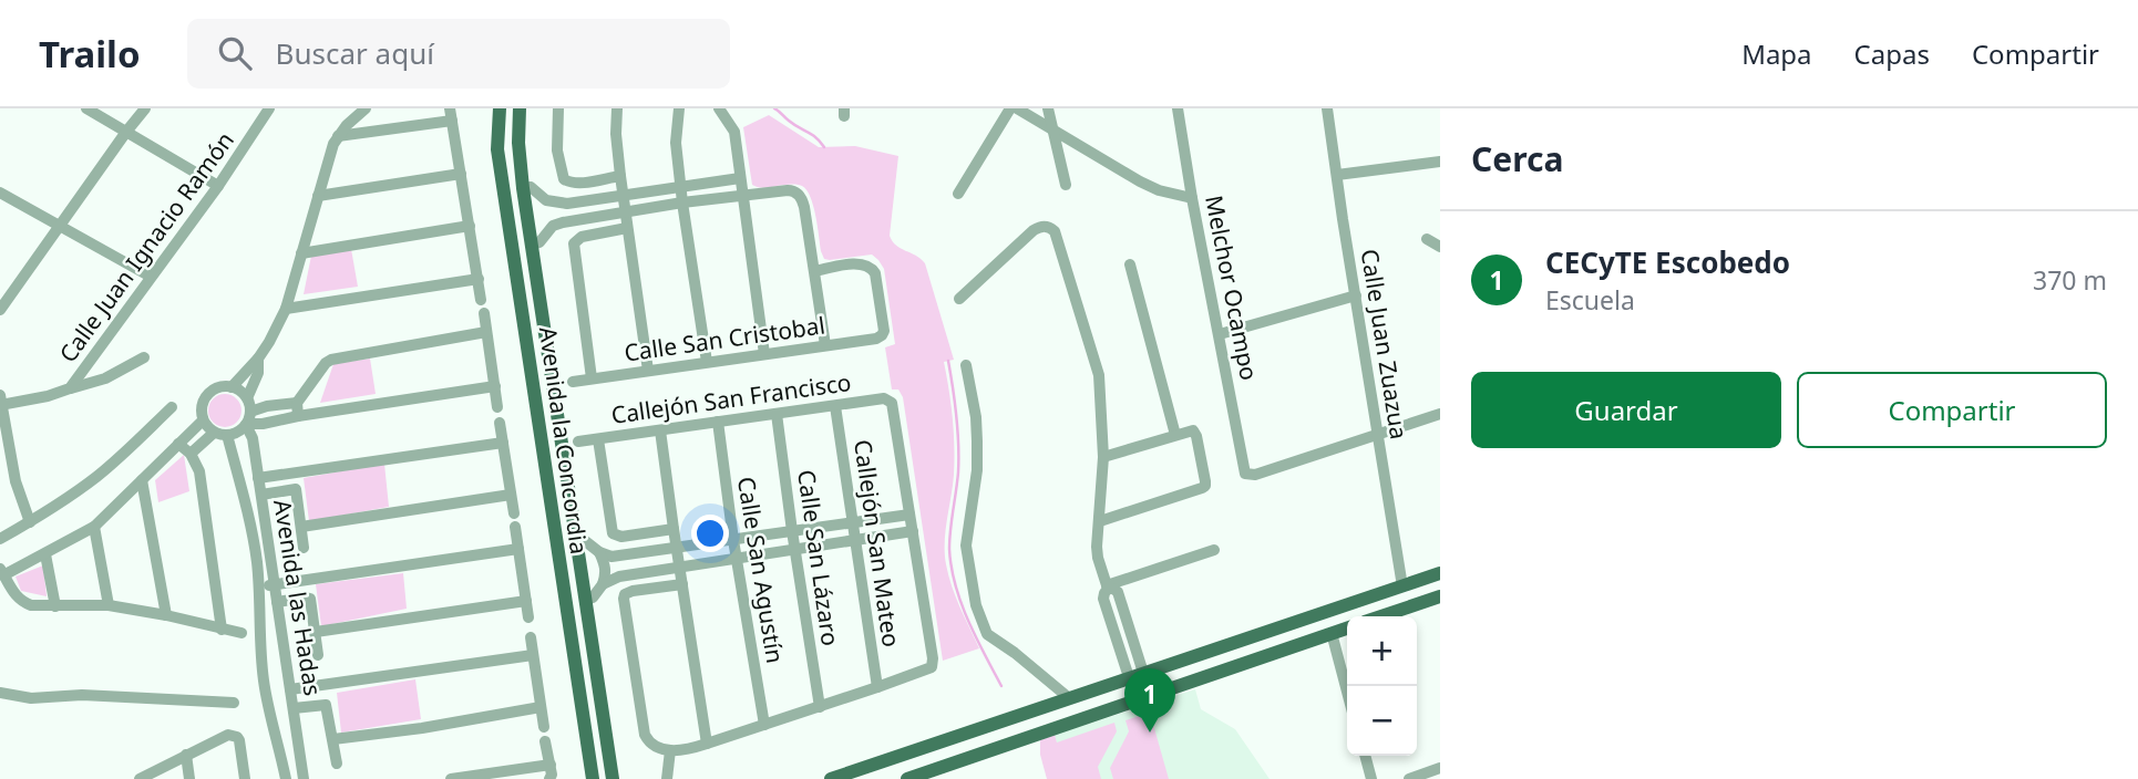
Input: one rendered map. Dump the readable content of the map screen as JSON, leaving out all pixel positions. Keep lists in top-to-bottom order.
{
  "streets": {
    "main road": ["Avenida la Concordia"],
    "street": [
      "Calle Juan Ignacio Ramón",
      "Melchor Ocampo",
      "Calle San Cristobal",
      "Calle Juan Zuazua",
      "Callejón San Francisco",
      "Callejón San Mateo",
      "Calle San Lázaro",
      "Calle San Agustín",
      "Avenida las Hadas"
    ]
  },
  "crossings": [
    ["Melchor Ocampo", "Calle Juan Zuazua"],
    ["Callejón San Francisco", "Callejón San Mateo"],
    ["Callejón San Francisco", "Calle San Lázaro"],
    ["Callejón San Francisco", "Calle San Agustín"]
  ],
  "page": {
    "header": "Trailo",
    "search": "Buscar aquí",
    "nav": ["Mapa", "Capas", "Compartir"],
    "heading": "Cerca",
    "list": [
      {
        "mark": "1",
        "name": "CECyTE Escobedo",
        "note": "Escuela",
        "value": "370 m"
      }
    ],
    "buttons": ["Guardar", "Compartir"],
    "map_buttons": ["+", "−"],
    "pins": "1"
  }
}
